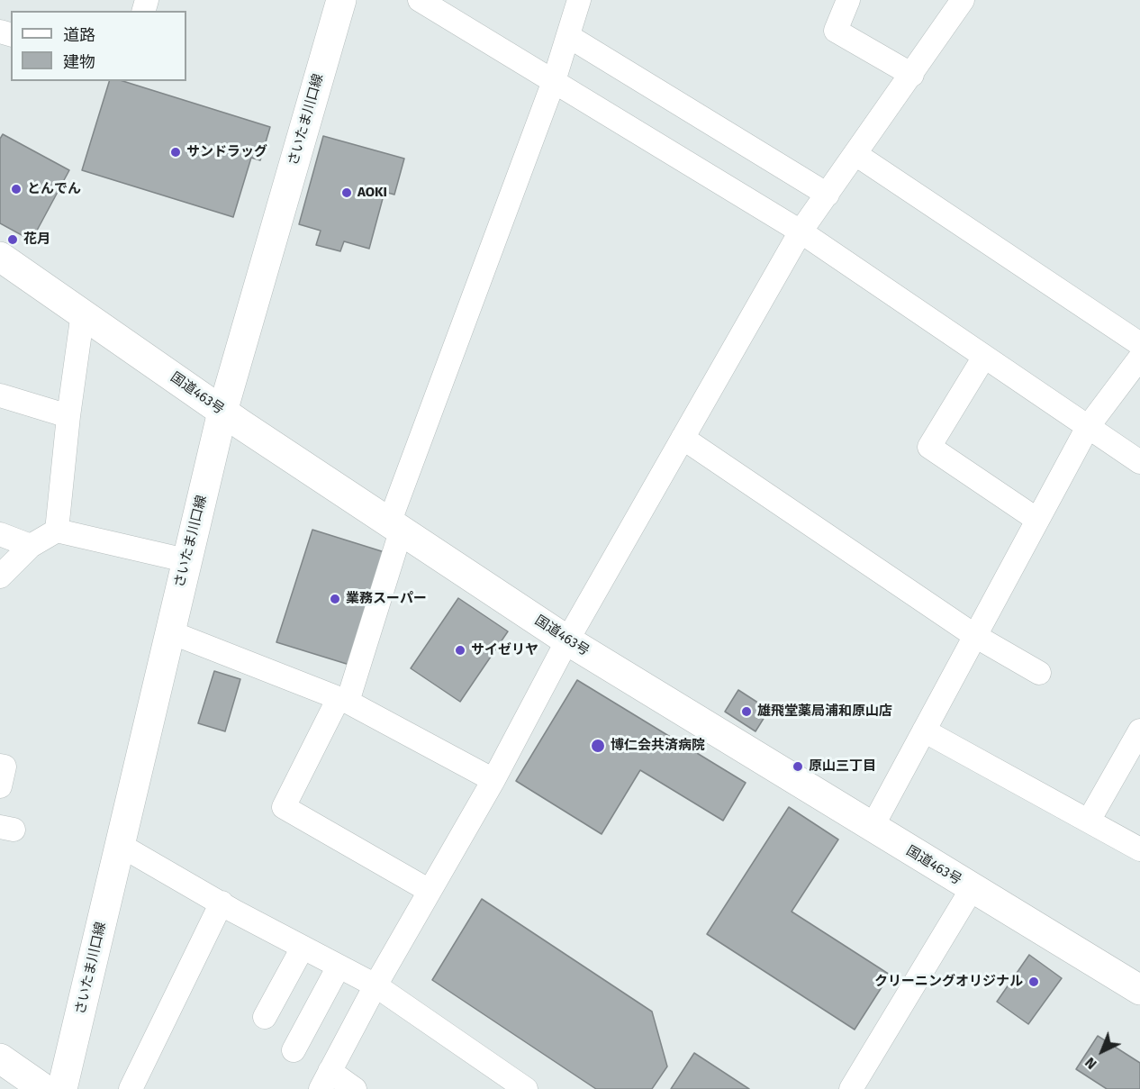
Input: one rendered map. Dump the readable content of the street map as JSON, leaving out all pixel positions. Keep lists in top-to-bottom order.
{
  "streets": {
    "main road": ["さいたま川口線", "国道463号"]
  },
  "crossings": [
    ["さいたま川口線", "国道463号"]
  ],
  "places": [
    "サンドラッグ",
    "とんでん",
    "AOKI",
    "花月",
    "業務スーパー",
    "サイゼリヤ",
    "雄飛堂薬局浦和原山店",
    "博仁会共済病院",
    "原山三丁目",
    "クリーニングオリジナル"
  ],
  "legend": ["道路", "建物"],
  "north": "bottom left"
}
